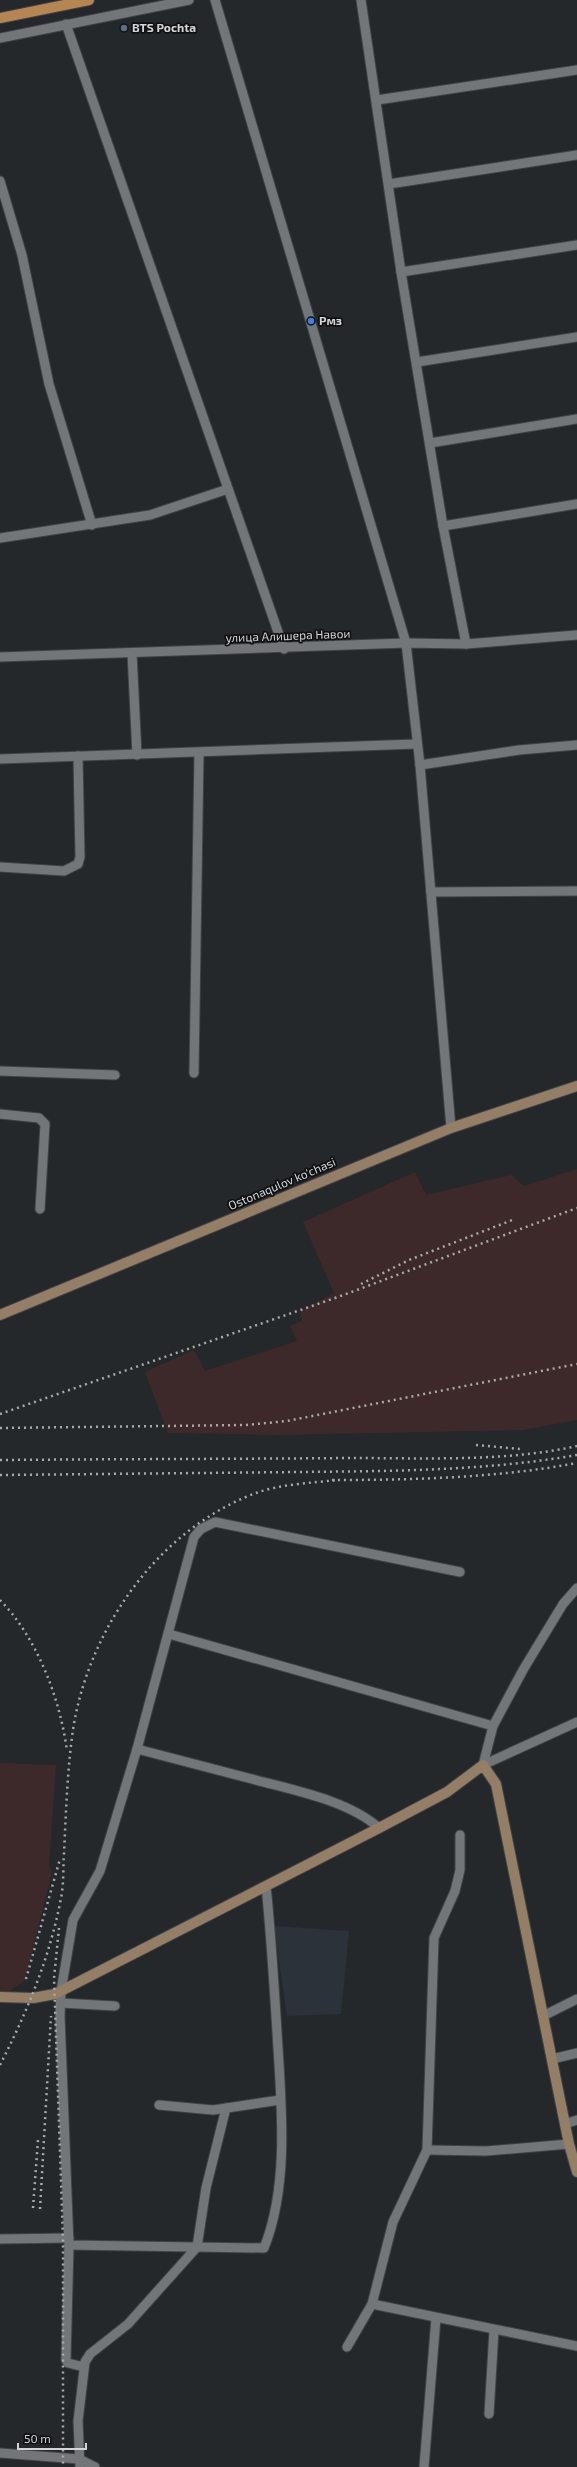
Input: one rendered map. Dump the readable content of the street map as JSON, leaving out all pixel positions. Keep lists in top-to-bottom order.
{
  "streets": {
    "street": ["улица Алишера Навои", "Ostonaqulov ko'chasi"]
  },
  "places": ["BTS Pochta", "Рмз"],
  "scale_bar": "50 m"
}
